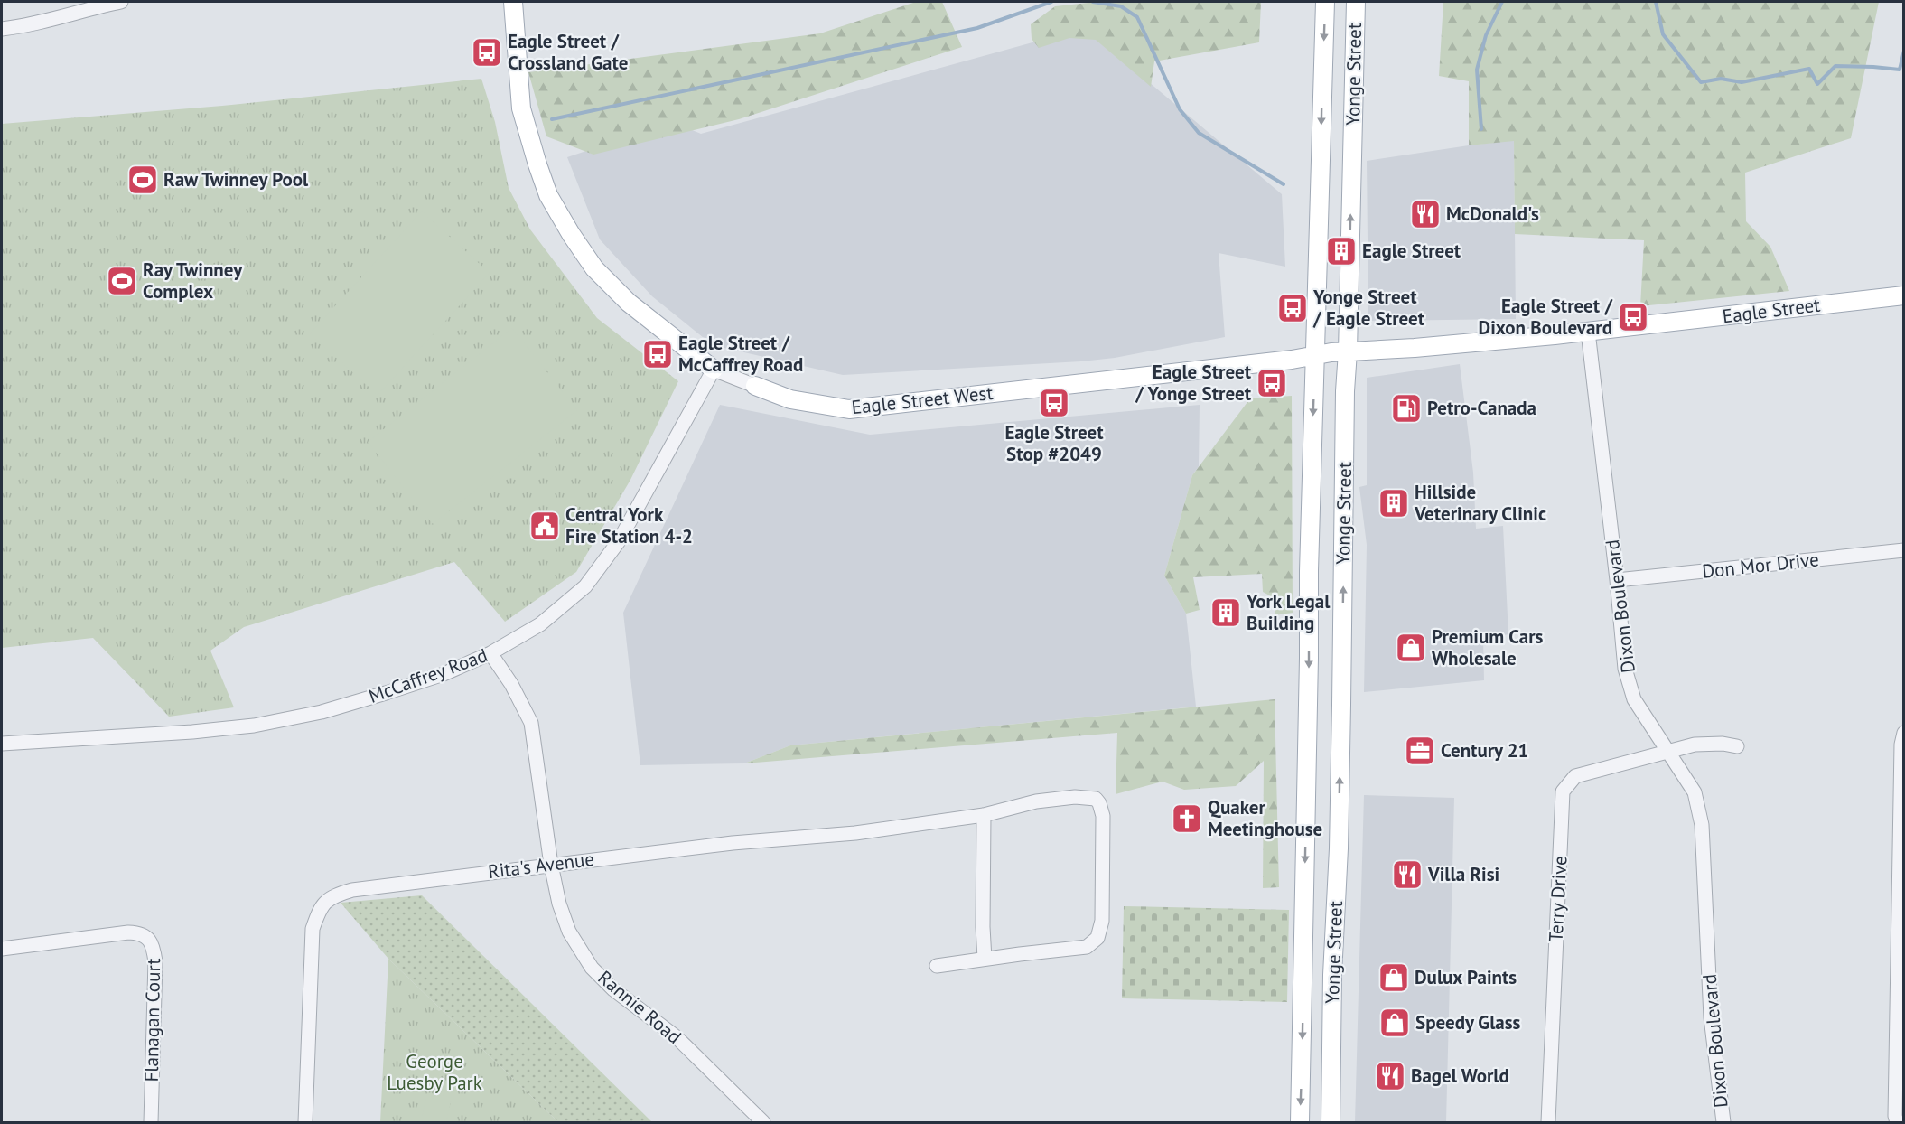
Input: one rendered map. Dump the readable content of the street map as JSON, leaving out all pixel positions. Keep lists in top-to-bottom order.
{
  "streets": {
    "main road": ["Yonge Street", "Eagle Street", "Eagle Street West"],
    "street": [
      "Don Mor Drive",
      "Dixon Boulevard",
      "McCaffrey Road",
      "Rita's Avenue",
      "Terry Drive",
      "Rannie Road",
      "Flanagan Court"
    ]
  },
  "crossings": [
    ["Yonge Street", "Eagle Street"],
    ["Yonge Street", "Eagle Street West"],
    ["Eagle Street", "Eagle Street West"],
    ["Eagle Street", "Dixon Boulevard"],
    ["Eagle Street West", "McCaffrey Road"],
    ["Don Mor Drive", "Dixon Boulevard"],
    ["Dixon Boulevard", "Terry Drive"],
    ["McCaffrey Road", "Rannie Road"],
    ["Rita's Avenue", "Rannie Road"]
  ],
  "parks": ["George Luesby Park"],
  "places": {
    "bus stop": [
      "Eagle Street / Crossland Gate",
      "Yonge Street / Eagle Street",
      "Eagle Street / Dixon Boulevard",
      "Eagle Street / McCaffrey Road",
      "Eagle Street / Yonge Street",
      "Eagle Street Stop #2049"
    ],
    "sports": ["Raw Twinney Pool", "Ray Twinney Complex"],
    "restaurant": ["McDonald's", "Villa Risi", "Bagel World"],
    "building": ["Eagle Street", "Hillside Veterinary Clinic", "York Legal Building"],
    "fuel station": ["Petro-Canada"],
    "public building": ["Central York Fire Station 4-2"],
    "shop": ["Premium Cars Wholesale", "Dulux Paints", "Speedy Glass"],
    "office": ["Century 21"],
    "church": ["Quaker Meetinghouse"]
  }
}
